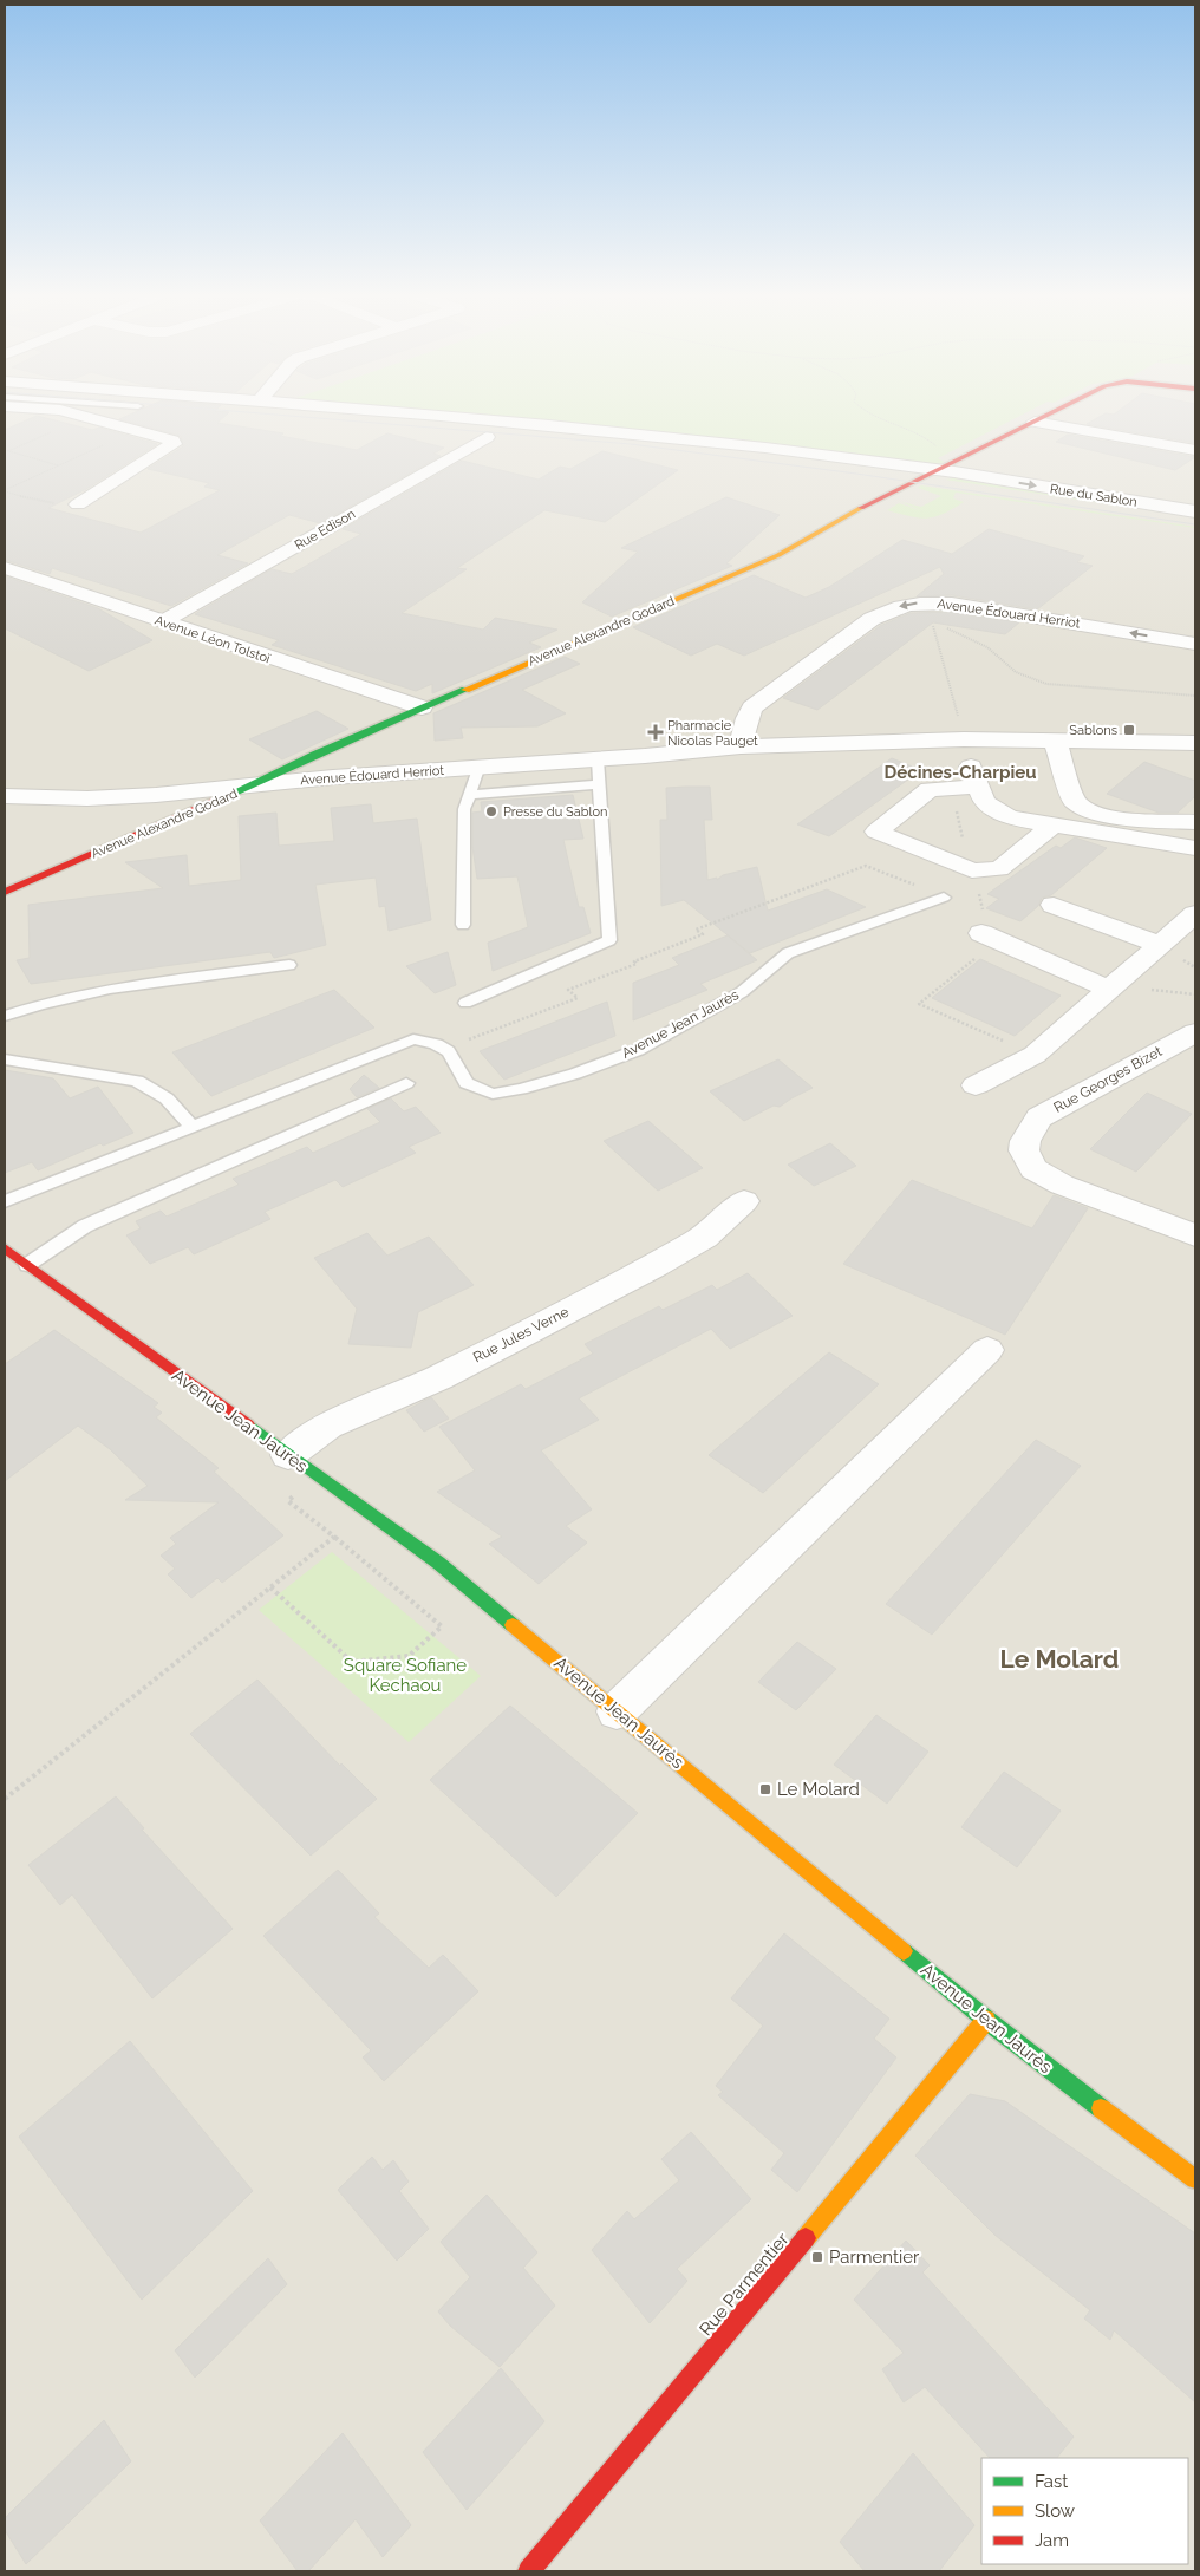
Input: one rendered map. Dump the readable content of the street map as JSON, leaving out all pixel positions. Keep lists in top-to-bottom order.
{
  "streets": {
    "street": [
      "Rue du Sablon",
      "Rue Edison",
      "Avenue Édouard Herriot",
      "Avenue Alexandre Godard",
      "Avenue Léon Tolstoï",
      "Avenue Jean Jaurès",
      "Rue Georges Bizet",
      "Rue Jules Verne",
      "Rue Parmentier"
    ]
  },
  "crossings": [
    ["Rue du Sablon", "Avenue Alexandre Godard"],
    ["Rue Edison", "Avenue Léon Tolstoï"],
    ["Avenue Édouard Herriot", "Avenue Alexandre Godard"],
    ["Avenue Alexandre Godard", "Avenue Léon Tolstoï"],
    ["Avenue Jean Jaurès", "Rue Jules Verne"],
    ["Avenue Jean Jaurès", "Rue Parmentier"]
  ],
  "districts": ["Décines-Charpieu", "Le Molard"],
  "parks": ["Square Sofiane Kechaou"],
  "places": {
    "transit": ["Sablons", "Le Molard", "Parmentier"],
    "health": ["Pharmacie Nicolas Pauget"],
    "other": ["Presse du Sablon"]
  },
  "legend": ["Fast", "Slow", "Jam"]
}
